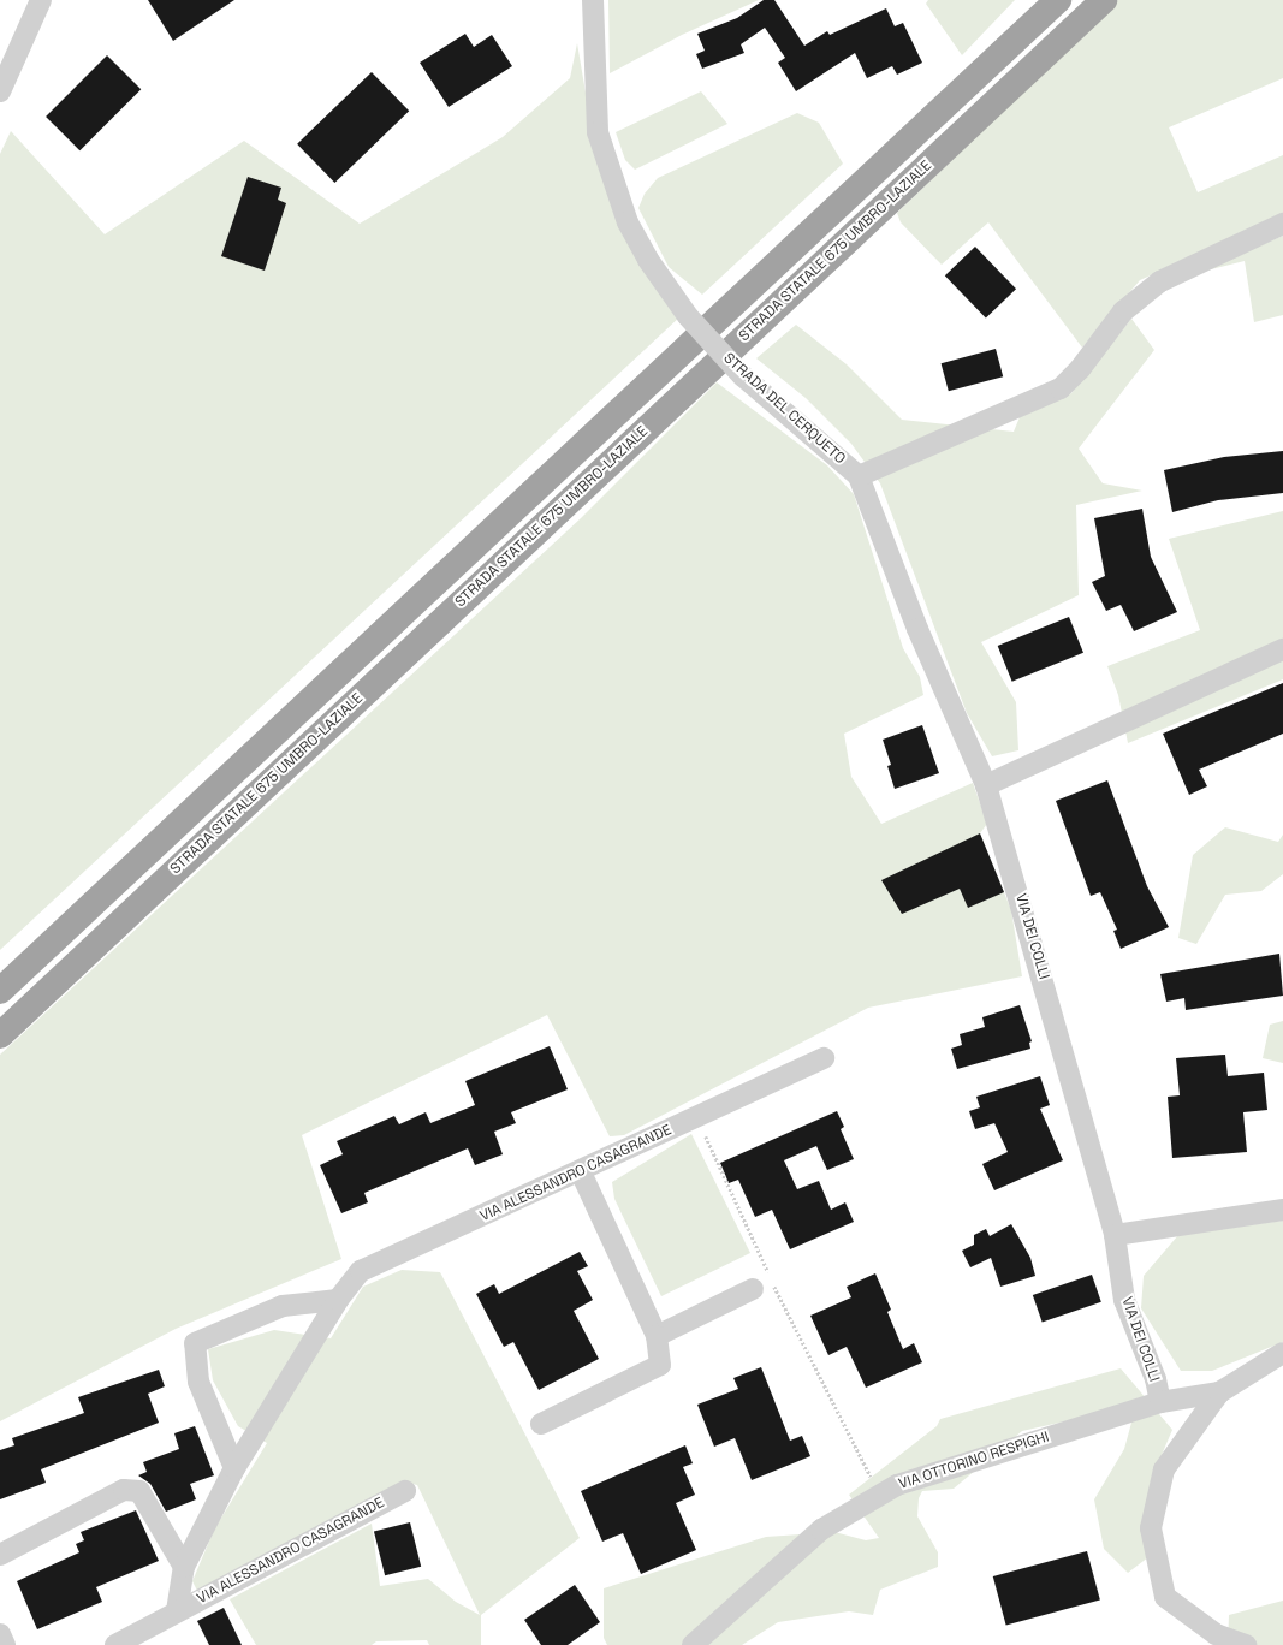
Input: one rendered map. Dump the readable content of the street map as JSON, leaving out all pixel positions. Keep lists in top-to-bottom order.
{
  "streets": {
    "highway": ["STRADA STATALE 675 UMBRO-LAZIALE"],
    "street": [
      "STRADA DEL CERQUETO",
      "VIA DEI COLLI",
      "VIA ALESSANDRO CASAGRANDE",
      "VIA OTTORINO RESPIGHI"
    ]
  },
  "crossings": [
    ["STRADA DEL CERQUETO", "VIA DEI COLLI"],
    ["VIA DEI COLLI", "VIA OTTORINO RESPIGHI"]
  ]
}
